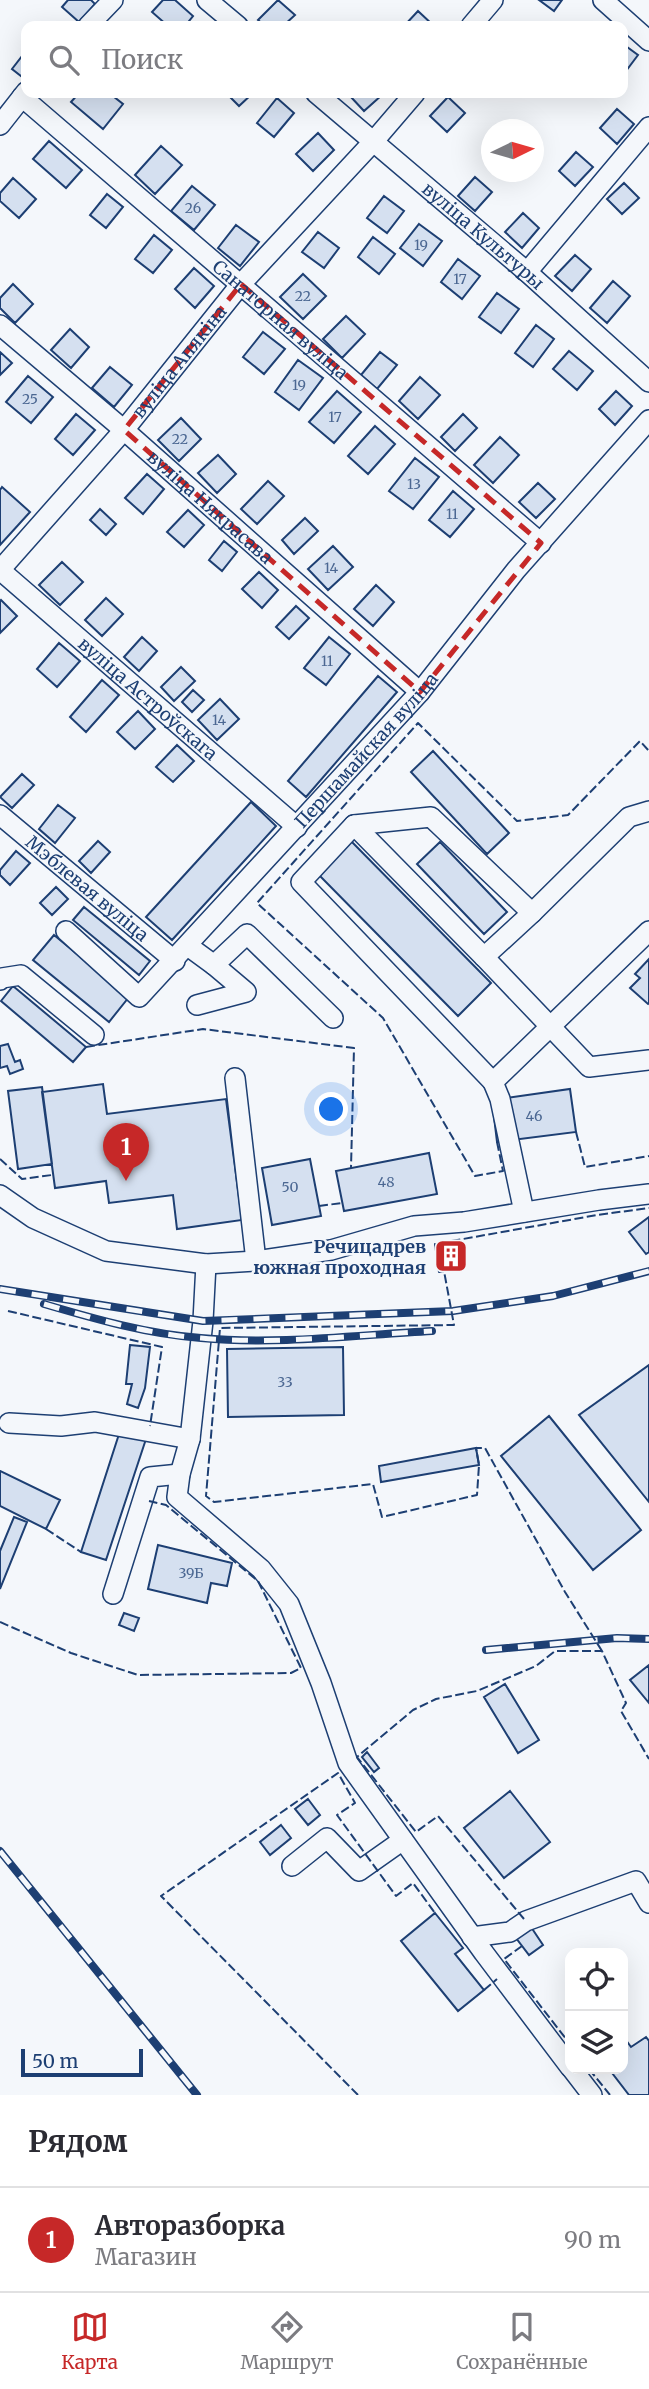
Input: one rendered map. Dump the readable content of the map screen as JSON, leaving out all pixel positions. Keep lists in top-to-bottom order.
{
  "streets": {
    "street": [
      "вуліца Культуры",
      "Санаторная вуліца",
      "вуліца Апякіна",
      "вуліца Някрасава",
      "вуліца Астроўскага",
      "Першамайская вуліца",
      "Мэблевая вуліца"
    ]
  },
  "crossings": [
    ["вуліца Культуры", "вуліца Апякіна"],
    ["Санаторная вуліца", "вуліца Апякіна"],
    ["Санаторная вуліца", "Першамайская вуліца"],
    ["вуліца Апякіна", "вуліца Някрасава"],
    ["вуліца Апякіна", "вуліца Астроўскага"],
    ["вуліца Някрасава", "Першамайская вуліца"],
    ["вуліца Астроўскага", "Першамайская вуліца"],
    ["Першамайская вуліца", "Мэблевая вуліца"]
  ],
  "places": {
    "building": ["Речицадрев южная проходная"]
  },
  "house_numbers": [
    "26",
    "19",
    "17",
    "22",
    "19",
    "25",
    "17",
    "22",
    "13",
    "11",
    "14",
    "11",
    "14",
    "46",
    "48",
    "50",
    "33",
    "39Б"
  ],
  "scale_bar": "50 m",
  "north": "right",
  "page": {
    "search": "Поиск",
    "pins": "1",
    "scale": "50 m",
    "heading": "Рядом",
    "list": [
      {
        "mark": "1",
        "name": "Авторазборка",
        "note": "Магазин",
        "value": "90 m"
      }
    ],
    "nav": ["Карта", "Маршрут", "Сохранённые"]
  }
}
